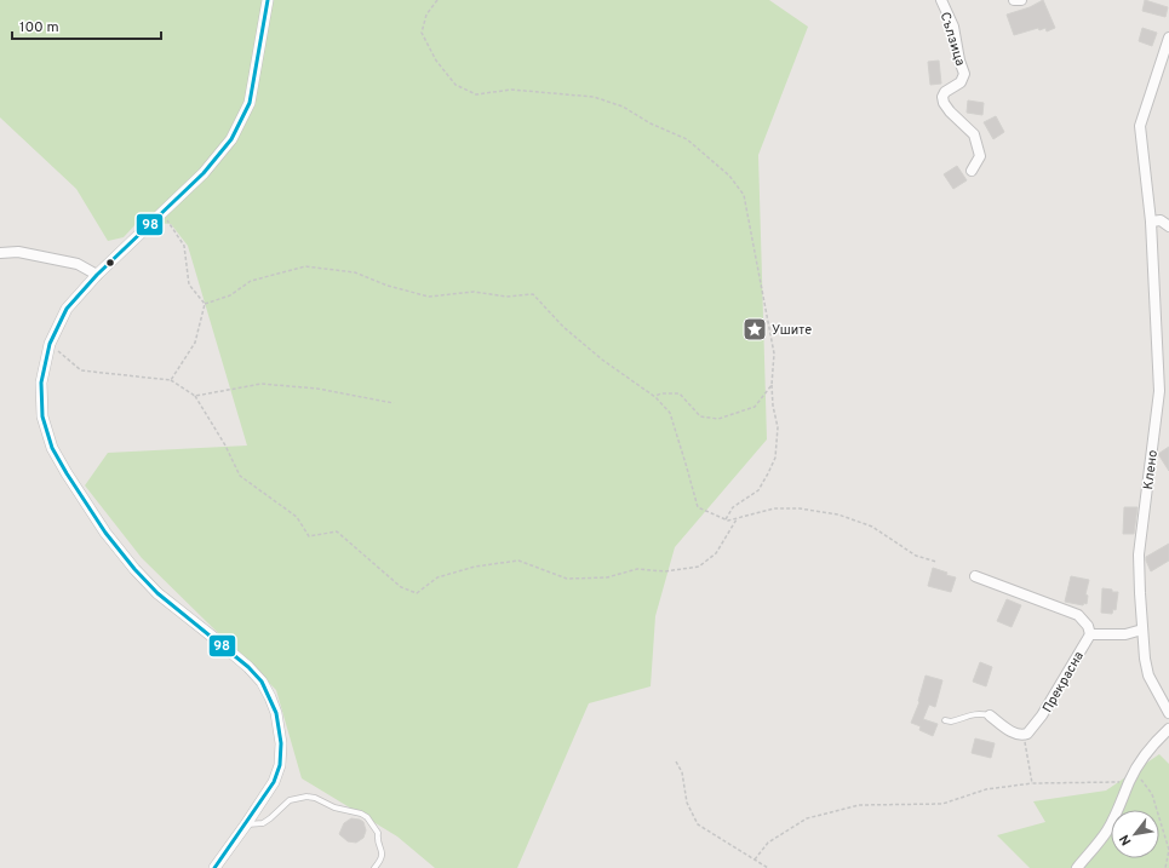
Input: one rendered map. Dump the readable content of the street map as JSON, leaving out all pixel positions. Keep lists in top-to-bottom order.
{
  "streets": {
    "street": ["Сълзица", "Клено", "Прекрасна"]
  },
  "places": {
    "place": ["Ушите"]
  },
  "lines": ["transit line 98"],
  "scale_bar": "100 m",
  "north": "bottom left"
}
